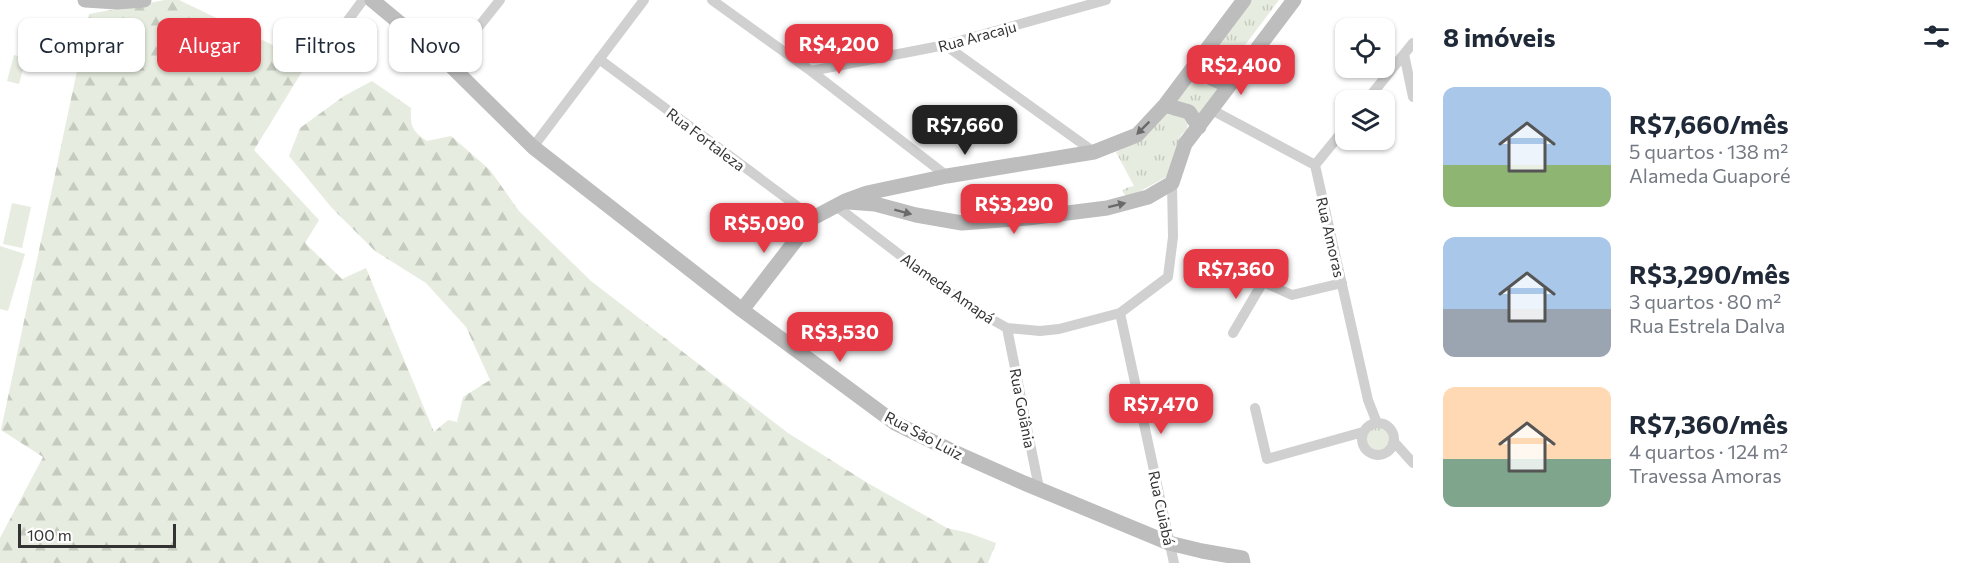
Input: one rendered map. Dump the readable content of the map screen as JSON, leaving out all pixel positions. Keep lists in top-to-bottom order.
{
  "streets": {
    "street": [
      "Rua Aracaju",
      "Rua Fortaleza",
      "Rua Amoras",
      "Alameda Amapá",
      "Rua Goiânia",
      "Rua São Luiz",
      "Rua Cuiabá"
    ]
  },
  "crossings": [
    ["Alameda Amapá", "Rua Goiânia"],
    ["Alameda Amapá", "Rua Cuiabá"],
    ["Rua Goiânia", "Rua São Luiz"],
    ["Rua São Luiz", "Rua Cuiabá"]
  ],
  "scale_bar": "100 m",
  "page": {
    "heading": "8 imóveis",
    "chip": [
      "Comprar",
      "Alugar",
      "Filtros",
      "Novo"
    ],
    "price": [
      "R$4,200",
      "R$2,400",
      "R$7,660",
      "R$3,290",
      "R$5,090",
      "R$7,360",
      "R$3,530",
      "R$7,470"
    ],
    "list": [
      {
        "name": "R$7,660/mês",
        "note": "5 quartos · 138 m² · Alameda Guaporé"
      },
      {
        "name": "R$3,290/mês",
        "note": "3 quartos · 80 m² · Rua Estrela Dalva"
      },
      {
        "name": "R$7,360/mês",
        "note": "4 quartos · 124 m² · Travessa Amoras"
      }
    ],
    "scale": "100 m"
  }
}
